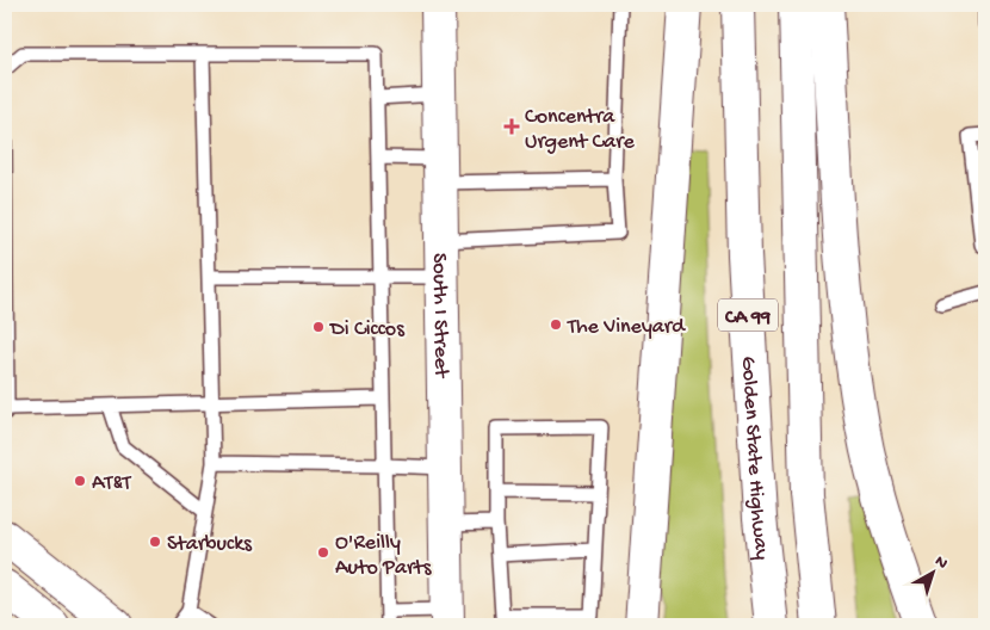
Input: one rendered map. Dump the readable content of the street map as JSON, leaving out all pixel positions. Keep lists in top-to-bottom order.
{
  "streets": {
    "main road": ["South I Street", "CA 99", "Golden State Highway"]
  },
  "places": {
    "health": ["Concentra Urgent Care"],
    "other": [
      "The Vineyard",
      "Di Ciccos",
      "AT&T",
      "Starbucks",
      "O'Reilly Auto Parts"
    ]
  },
  "north": "top right"
}
